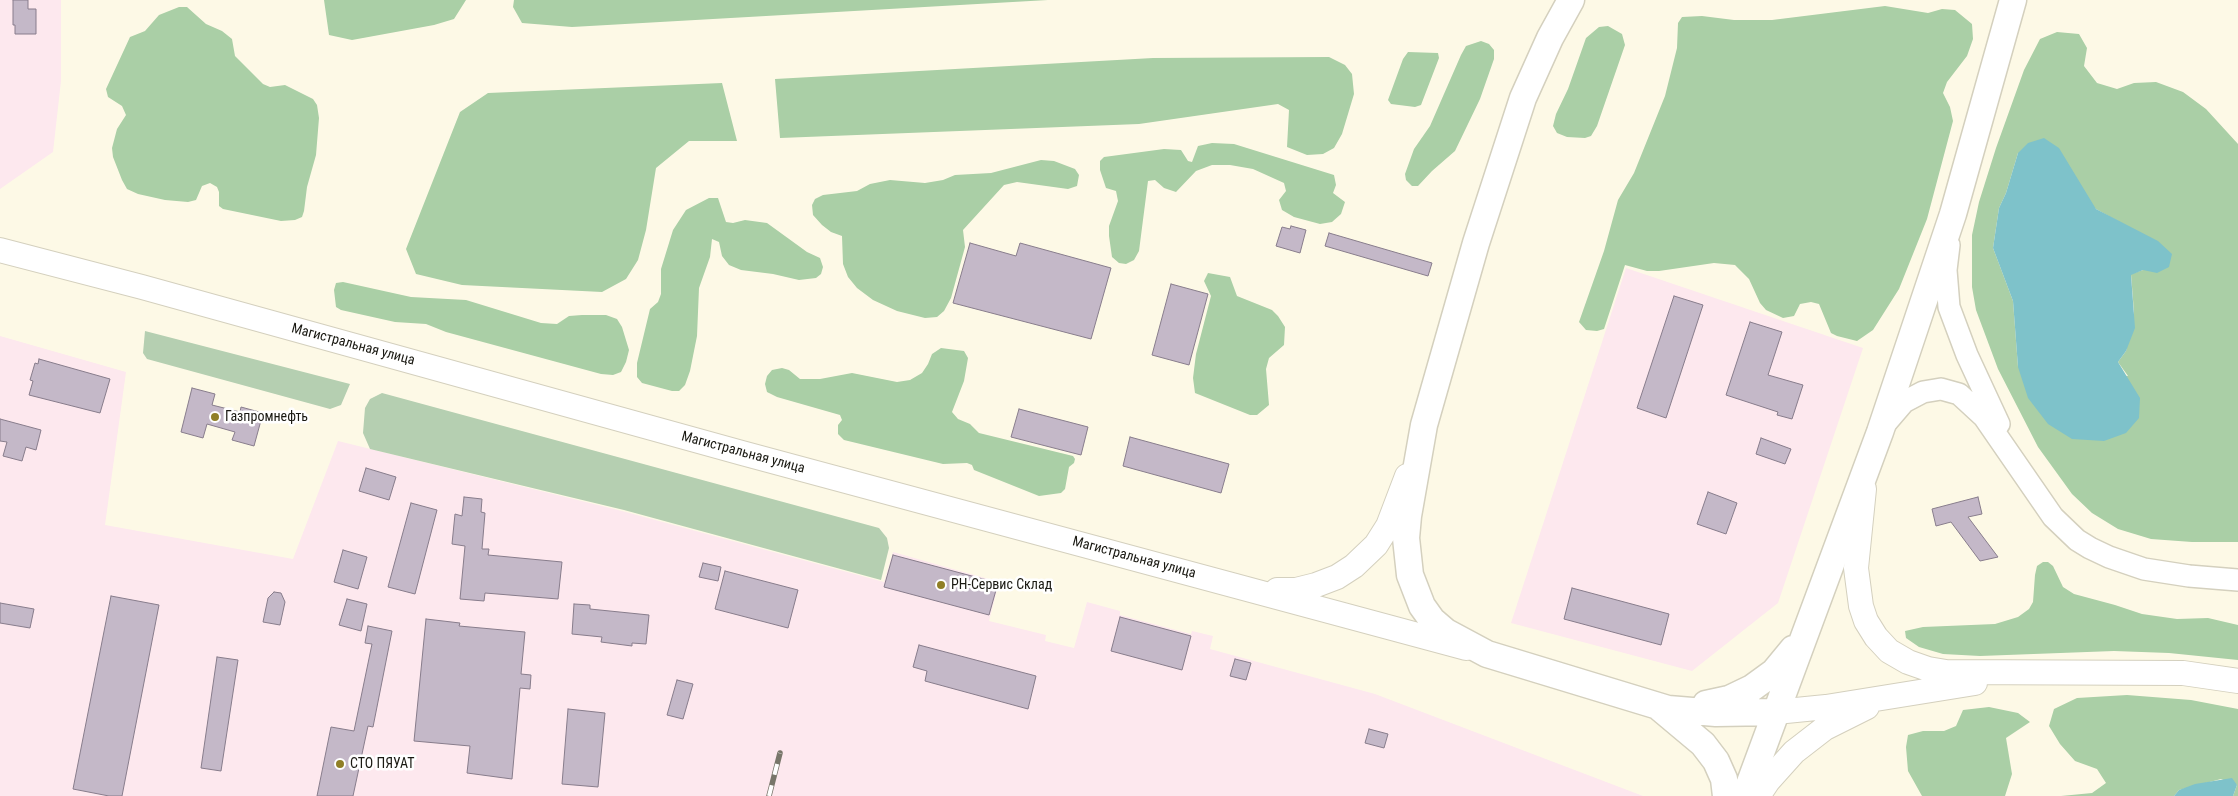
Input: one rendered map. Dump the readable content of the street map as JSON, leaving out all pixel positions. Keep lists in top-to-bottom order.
{
  "streets": {
    "main road": ["Магистральная улица"]
  },
  "places": ["Газпромнефть", "РН-Сервис Cклад", "СТО ПЯУАТ"]
}
